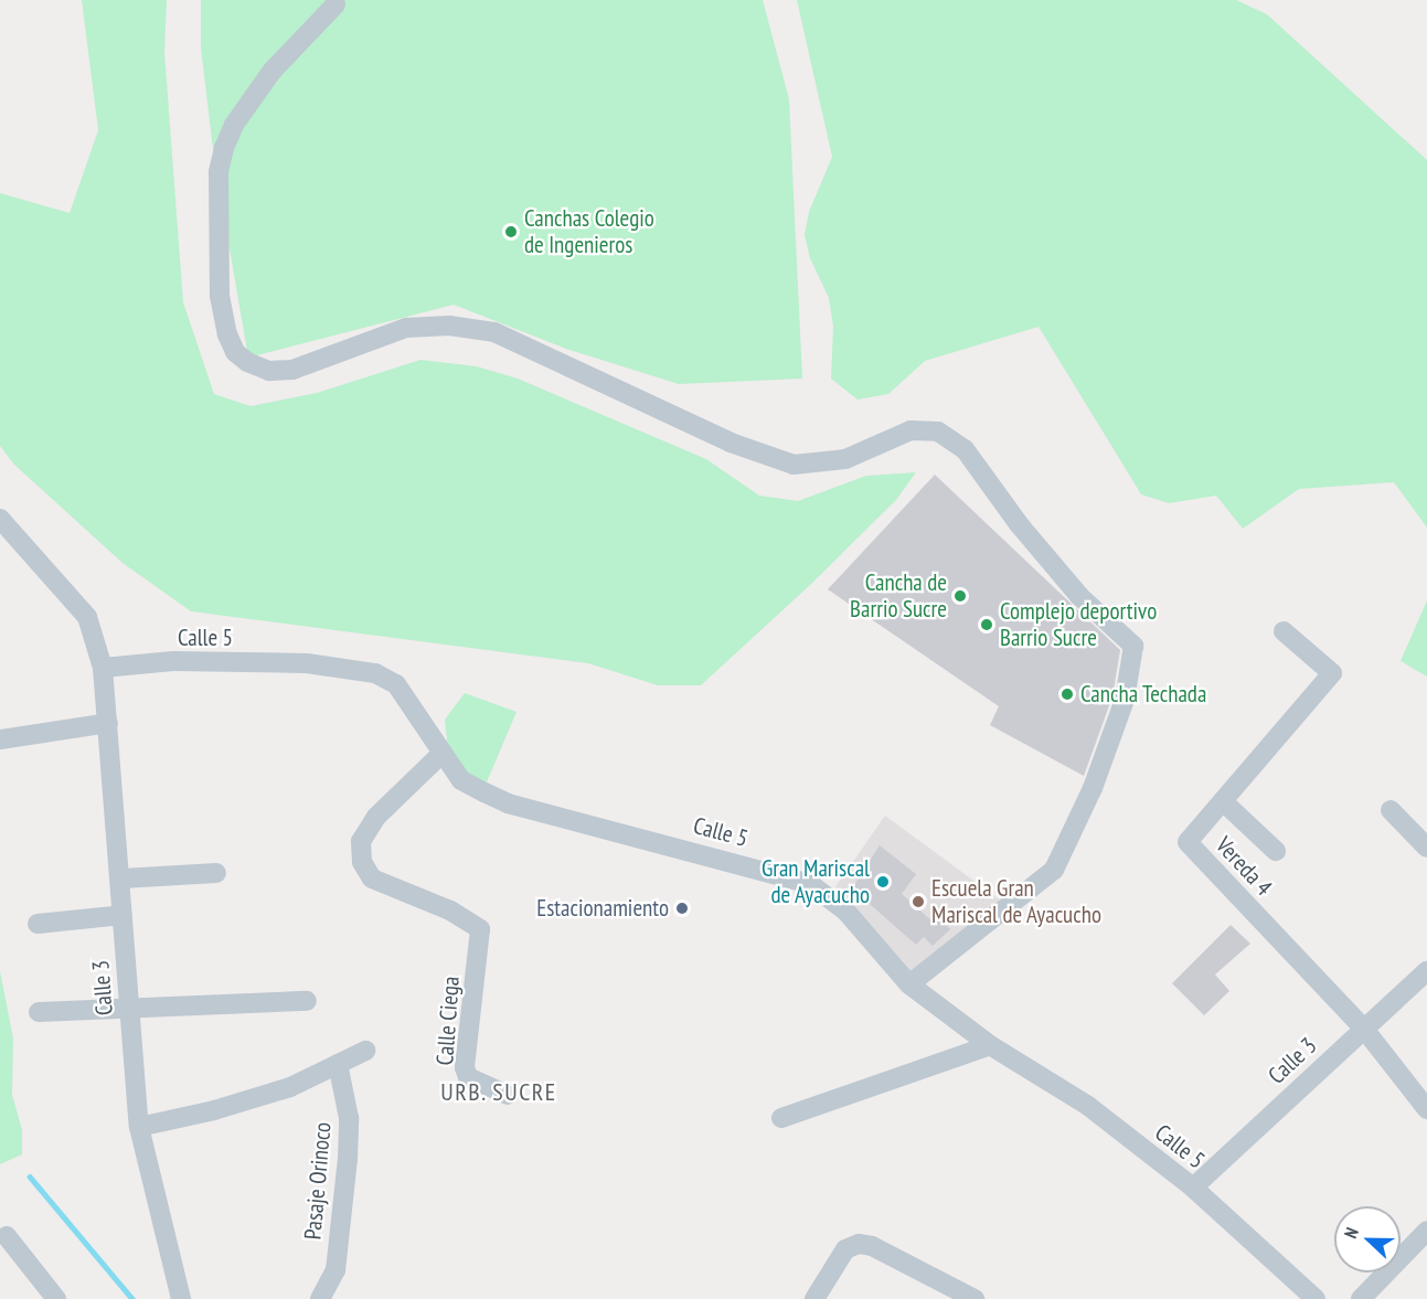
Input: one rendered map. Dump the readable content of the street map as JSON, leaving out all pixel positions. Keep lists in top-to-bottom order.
{
  "streets": {
    "street": [
      "Calle 5",
      "Vereda 4",
      "Calle 3",
      "Calle Ciega",
      "Pasaje Orinoco"
    ]
  },
  "crossings": [
    ["Calle 5", "Calle 3"],
    ["Calle 5", "Calle Ciega"],
    ["Vereda 4", "Calle 3"]
  ],
  "districts": ["URB. SUCRE"],
  "places": [
    "Canchas Colegio de Ingenieros",
    "Cancha de Barrio Sucre",
    "Complejo deportivo Barrio Sucre",
    "Cancha Techada",
    "Gran Mariscal de Ayacucho",
    "Escuela Gran Mariscal de Ayacucho",
    "Estacionamiento"
  ],
  "north": "left"
}
